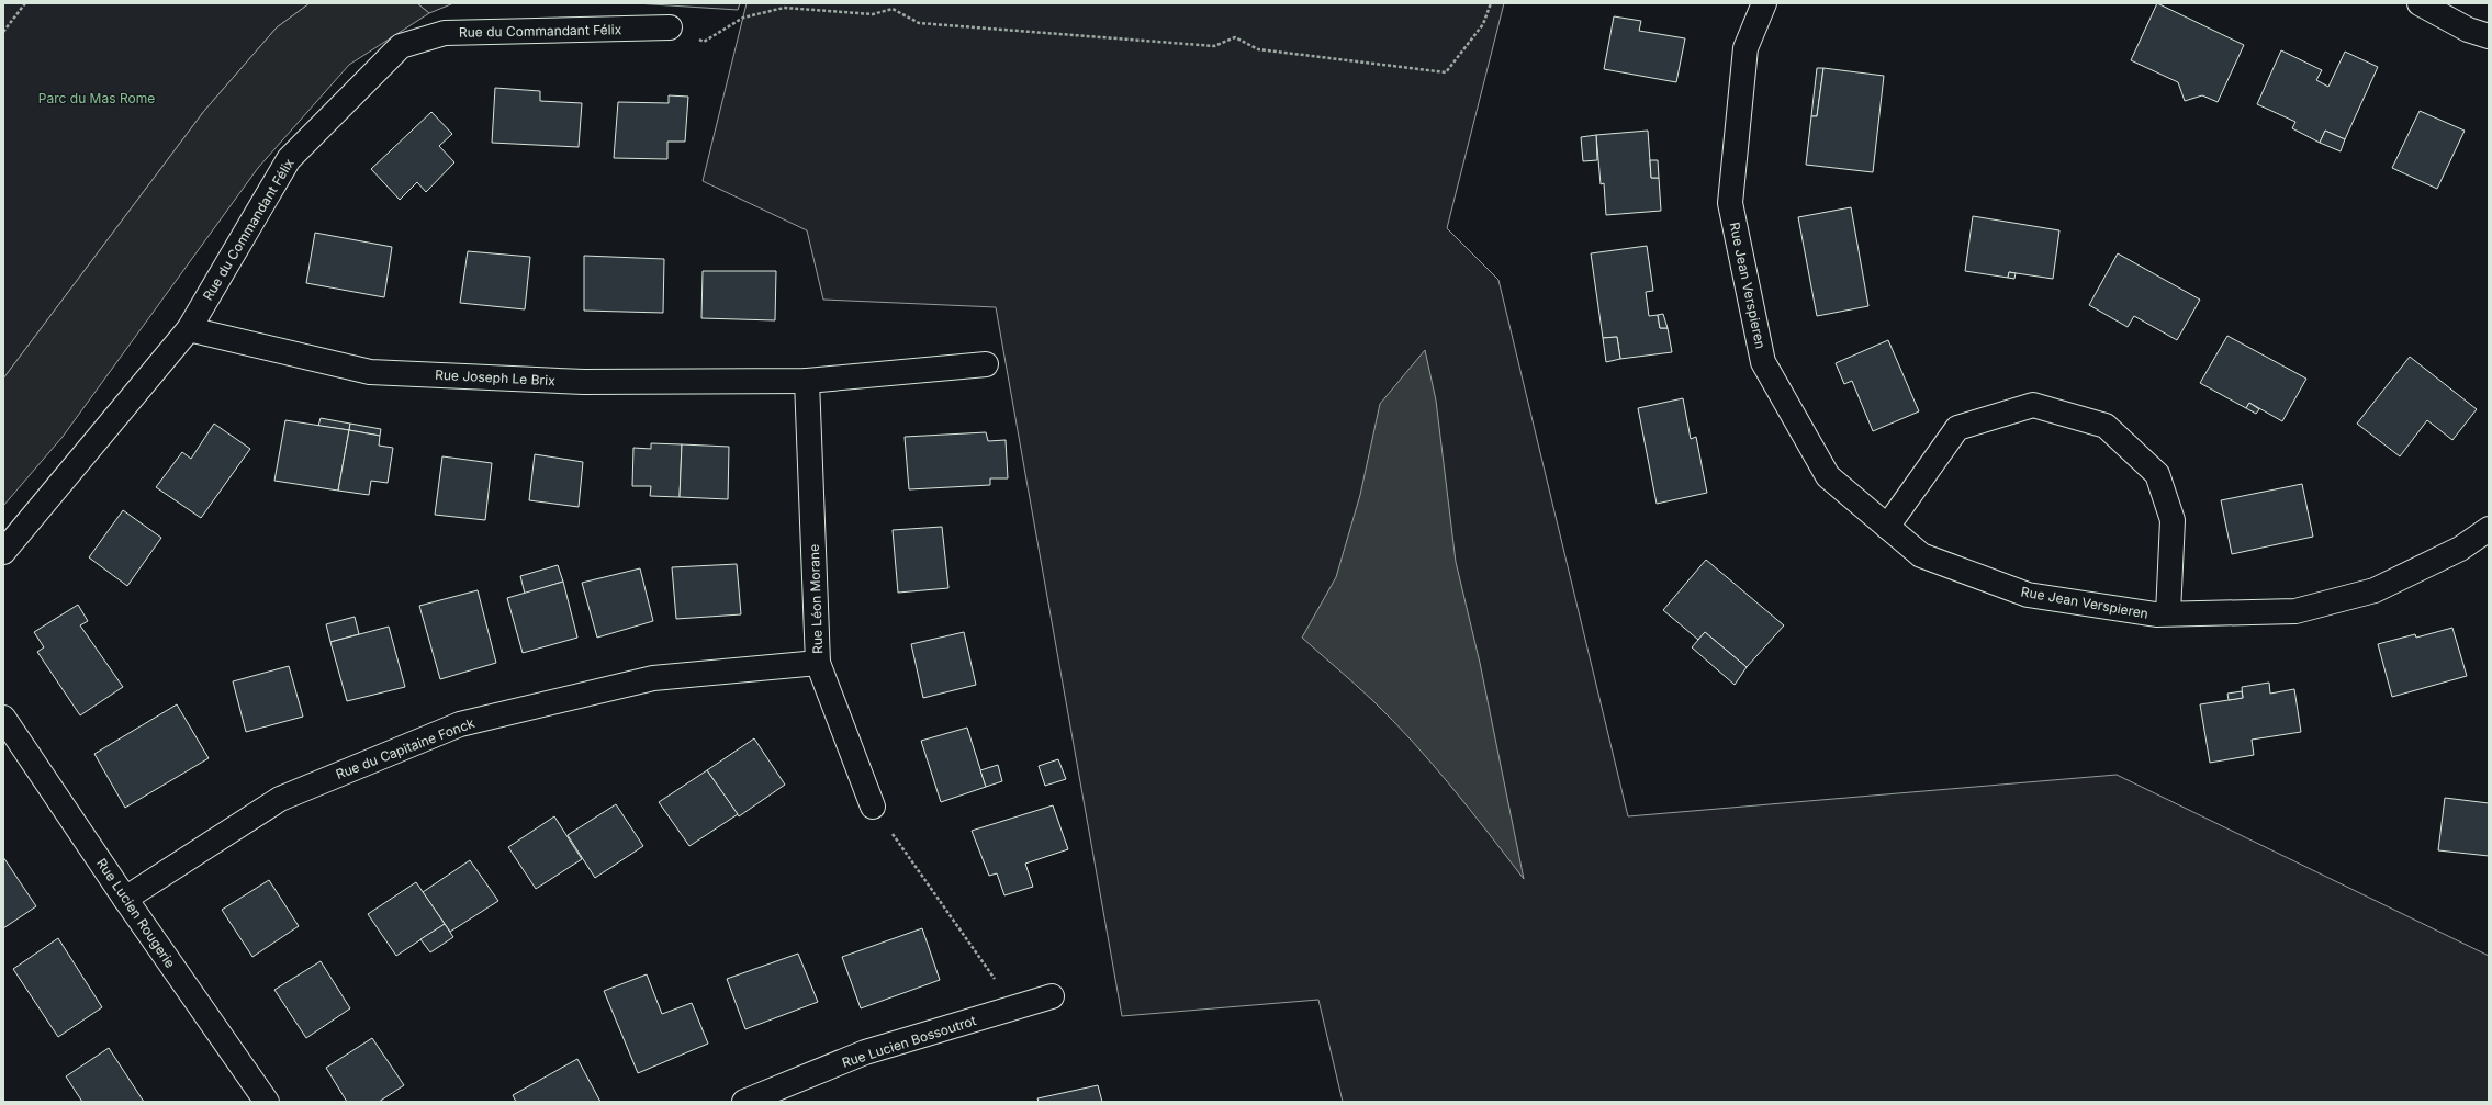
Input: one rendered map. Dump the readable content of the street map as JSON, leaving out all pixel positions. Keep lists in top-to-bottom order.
{
  "streets": {
    "street": [
      "Rue du Commandant Félix",
      "Rue Jean Verspieren",
      "Rue Joseph Le Brix",
      "Rue Léon Morane",
      "Rue du Capitaine Fonck",
      "Rue Lucien Rougerie",
      "Rue Lucien Bossoutrot"
    ]
  },
  "crossings": [
    ["Rue du Commandant Félix", "Rue Joseph Le Brix"],
    ["Rue Joseph Le Brix", "Rue Léon Morane"],
    ["Rue Léon Morane", "Rue du Capitaine Fonck"],
    ["Rue du Capitaine Fonck", "Rue Lucien Rougerie"]
  ],
  "parks": ["Parc du Mas Rome"]
}
